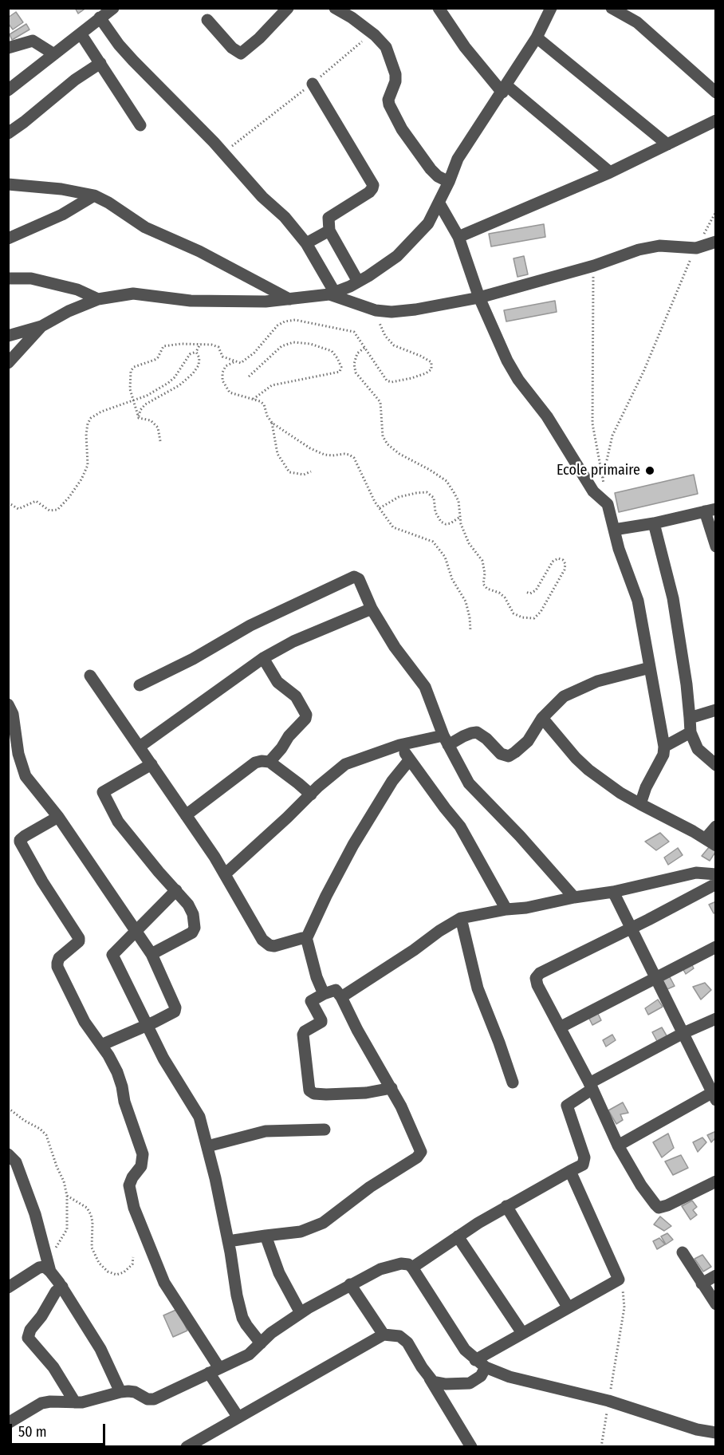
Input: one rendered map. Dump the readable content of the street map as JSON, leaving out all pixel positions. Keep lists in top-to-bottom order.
{
  "places": ["Ecole primaire"],
  "scale_bar": "50 m"
}
